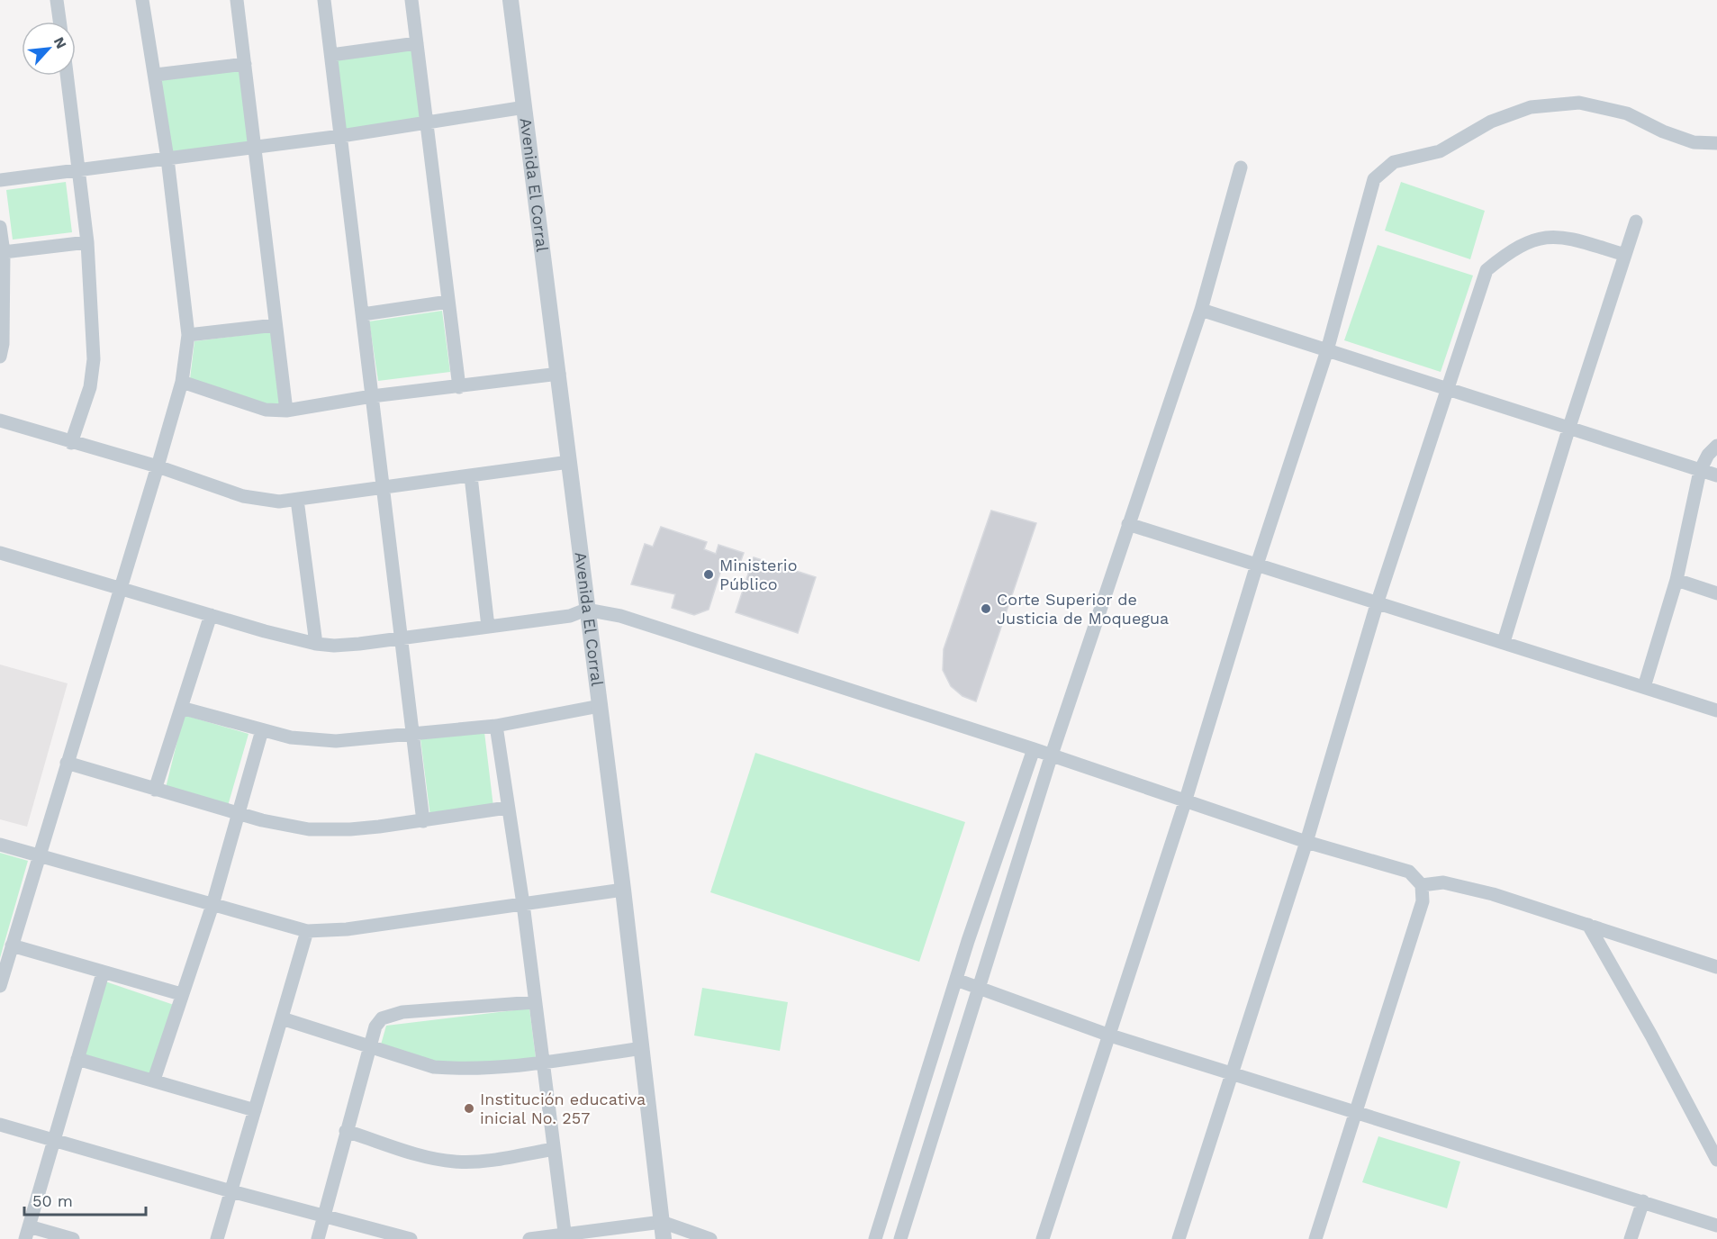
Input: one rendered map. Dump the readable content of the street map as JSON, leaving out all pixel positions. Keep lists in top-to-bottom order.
{
  "streets": {
    "street": ["Avenida El Corral"]
  },
  "places": ["Ministerio Público", "Corte Superior de Justicia de Moquegua", "Institución educativa inicial No. 257"],
  "scale_bar": "50 m",
  "north": "top right"
}
